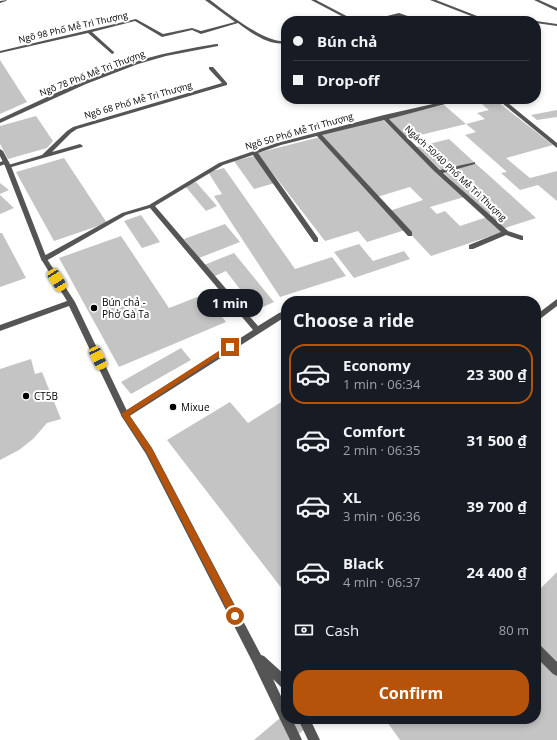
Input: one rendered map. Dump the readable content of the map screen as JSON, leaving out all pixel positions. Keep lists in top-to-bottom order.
{
  "streets": {
    "street": [
      "Ngõ 98 Phố Mễ Trì Thượng",
      "Ngõ 78 Phố Mễ Trì Thượng",
      "Ngõ 68 Phố Mễ Trì Thượng",
      "Ngõ 50 Phố Mễ Trì Thượng",
      "Ngách 50/40 Phố Mễ Trì Thượng"
    ]
  },
  "crossings": [
    ["Ngõ 50 Phố Mễ Trì Thượng", "Ngách 50/40 Phố Mễ Trì Thượng"]
  ],
  "places": ["Bún chả - Phở Gà Ta", "CT5B", "Mixue"],
  "page": {
    "banner": ["Bún chả", "Drop-off"],
    "bubble": "1 min",
    "heading": "Choose a ride",
    "list": [
      {
        "name": "Economy",
        "note": "1 min · 06:34",
        "value": "23 300 ₫"
      },
      {
        "name": "Comfort",
        "note": "2 min · 06:35",
        "value": "31 500 ₫"
      },
      {
        "name": "XL",
        "note": "3 min · 06:36",
        "value": "39 700 ₫"
      },
      {
        "name": "Black",
        "note": "4 min · 06:37",
        "value": "24 400 ₫"
      }
    ],
    "pay": ["Cash", "80 m"],
    "buttons": "Confirm"
  }
}
